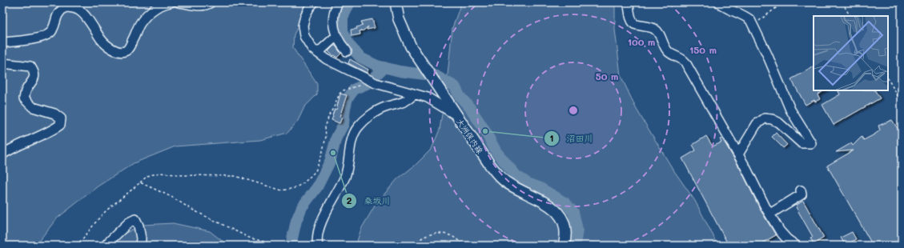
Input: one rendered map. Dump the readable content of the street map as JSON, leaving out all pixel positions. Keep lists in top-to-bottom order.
{
  "streets": {
    "main road": ["大洲保内線"]
  },
  "places": ["沼田川", "桑坂川"],
  "rings": ["100 m", "150 m", "50 m"]
}
